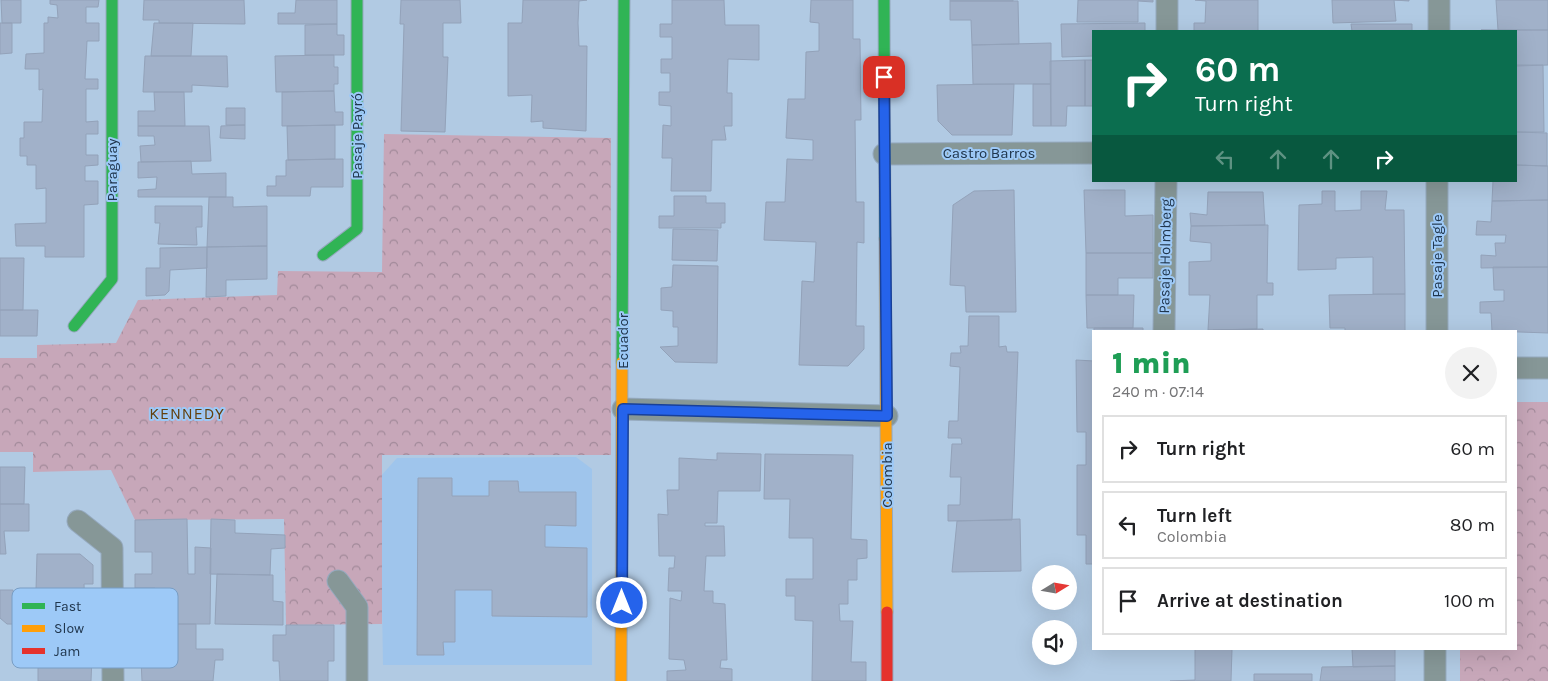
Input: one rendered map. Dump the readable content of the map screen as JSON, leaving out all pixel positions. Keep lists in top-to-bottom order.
{
  "streets": {
    "street": [
      "Pasaje Payró",
      "Castro Barros",
      "Paraguay",
      "Pasaje Holmberg",
      "Pasaje Tagle",
      "Ecuador",
      "Colombia"
    ]
  },
  "crossings": [
    ["Castro Barros", "Colombia"]
  ],
  "districts": ["KENNEDY"],
  "legend": ["Fast", "Slow", "Jam"],
  "north": "right",
  "page": {
    "turn": ["60 m", "Turn right"],
    "heading": ["1 min", "240 m · 07:14"],
    "list": [
      {
        "name": "Turn right",
        "value": "60 m"
      },
      {
        "name": "Turn left",
        "note": "Colombia",
        "value": "80 m"
      },
      {
        "name": "Arrive at destination",
        "value": "100 m"
      }
    ]
  }
}
